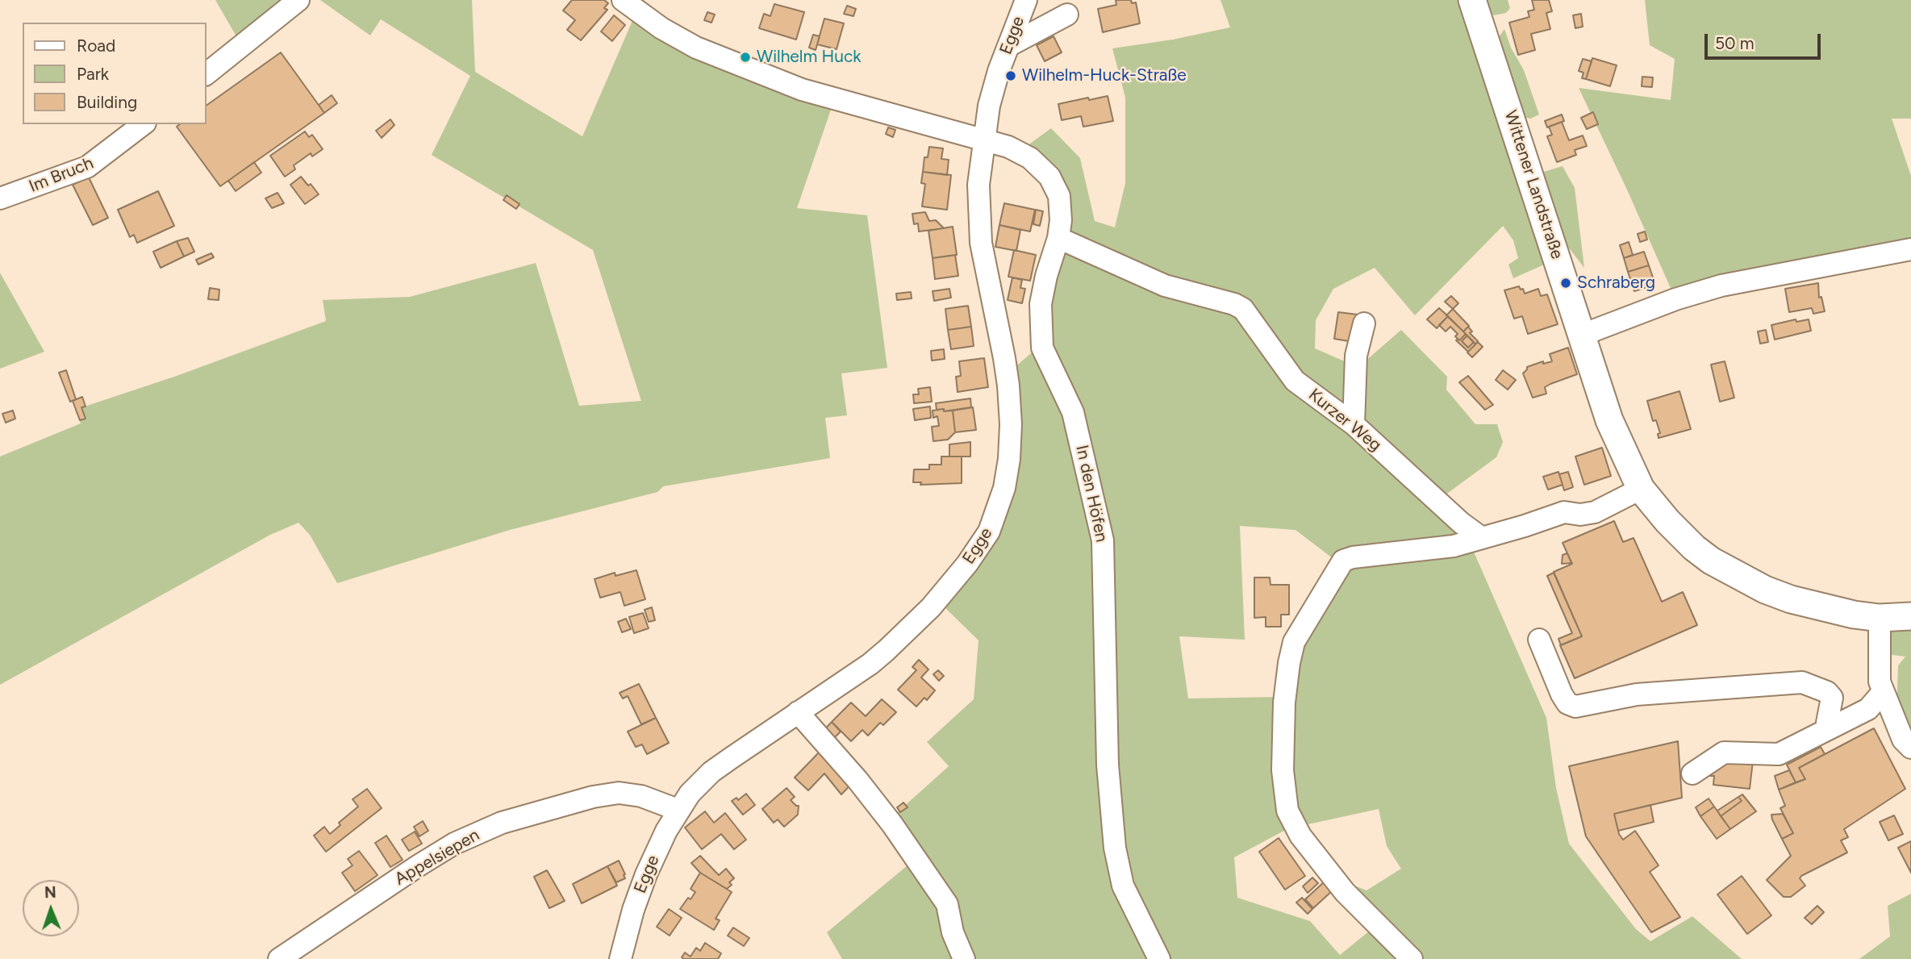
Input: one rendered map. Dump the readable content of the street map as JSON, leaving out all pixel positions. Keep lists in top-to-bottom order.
{
  "streets": {
    "main road": ["Wittener Landstraße"],
    "street": [
      "Egge",
      "Im Bruch",
      "Kurzer Weg",
      "In den Höfen",
      "Appelsiepen"
    ]
  },
  "crossings": [
    ["Egge", "In den Höfen"],
    ["Egge", "Appelsiepen"],
    ["Kurzer Weg", "In den Höfen"]
  ],
  "places": ["Wilhelm Huck", "Wilhelm-Huck-Straße", "Schraberg"],
  "legend": ["Road", "Park", "Building"],
  "scale_bar": "50 m",
  "north": "top"
}
